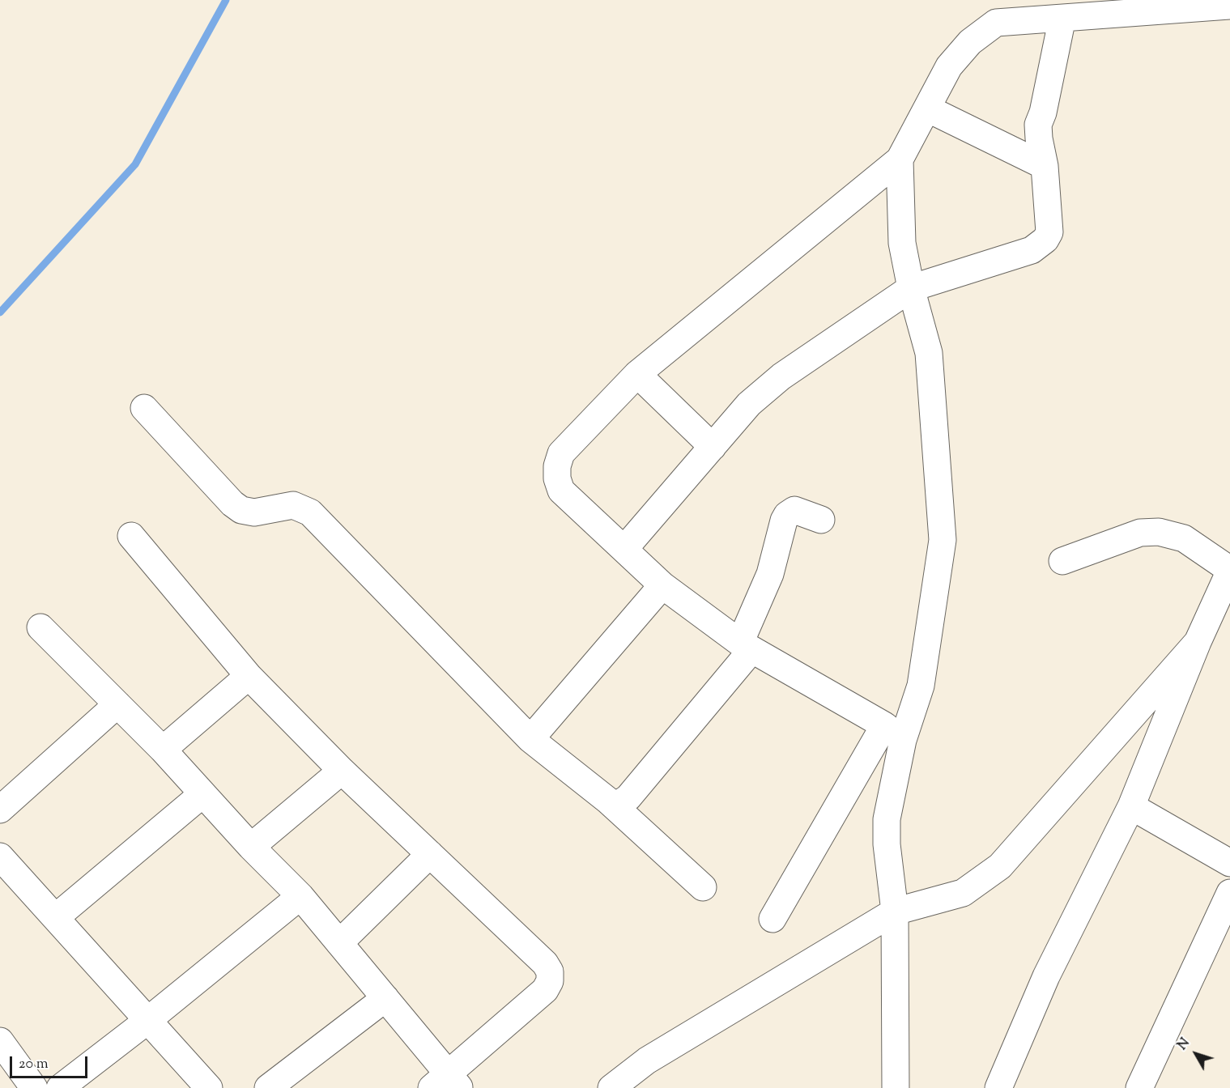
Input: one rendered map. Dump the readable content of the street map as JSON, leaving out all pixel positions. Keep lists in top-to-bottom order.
{
  "scale_bar": "20 m",
  "north": "top left"
}
